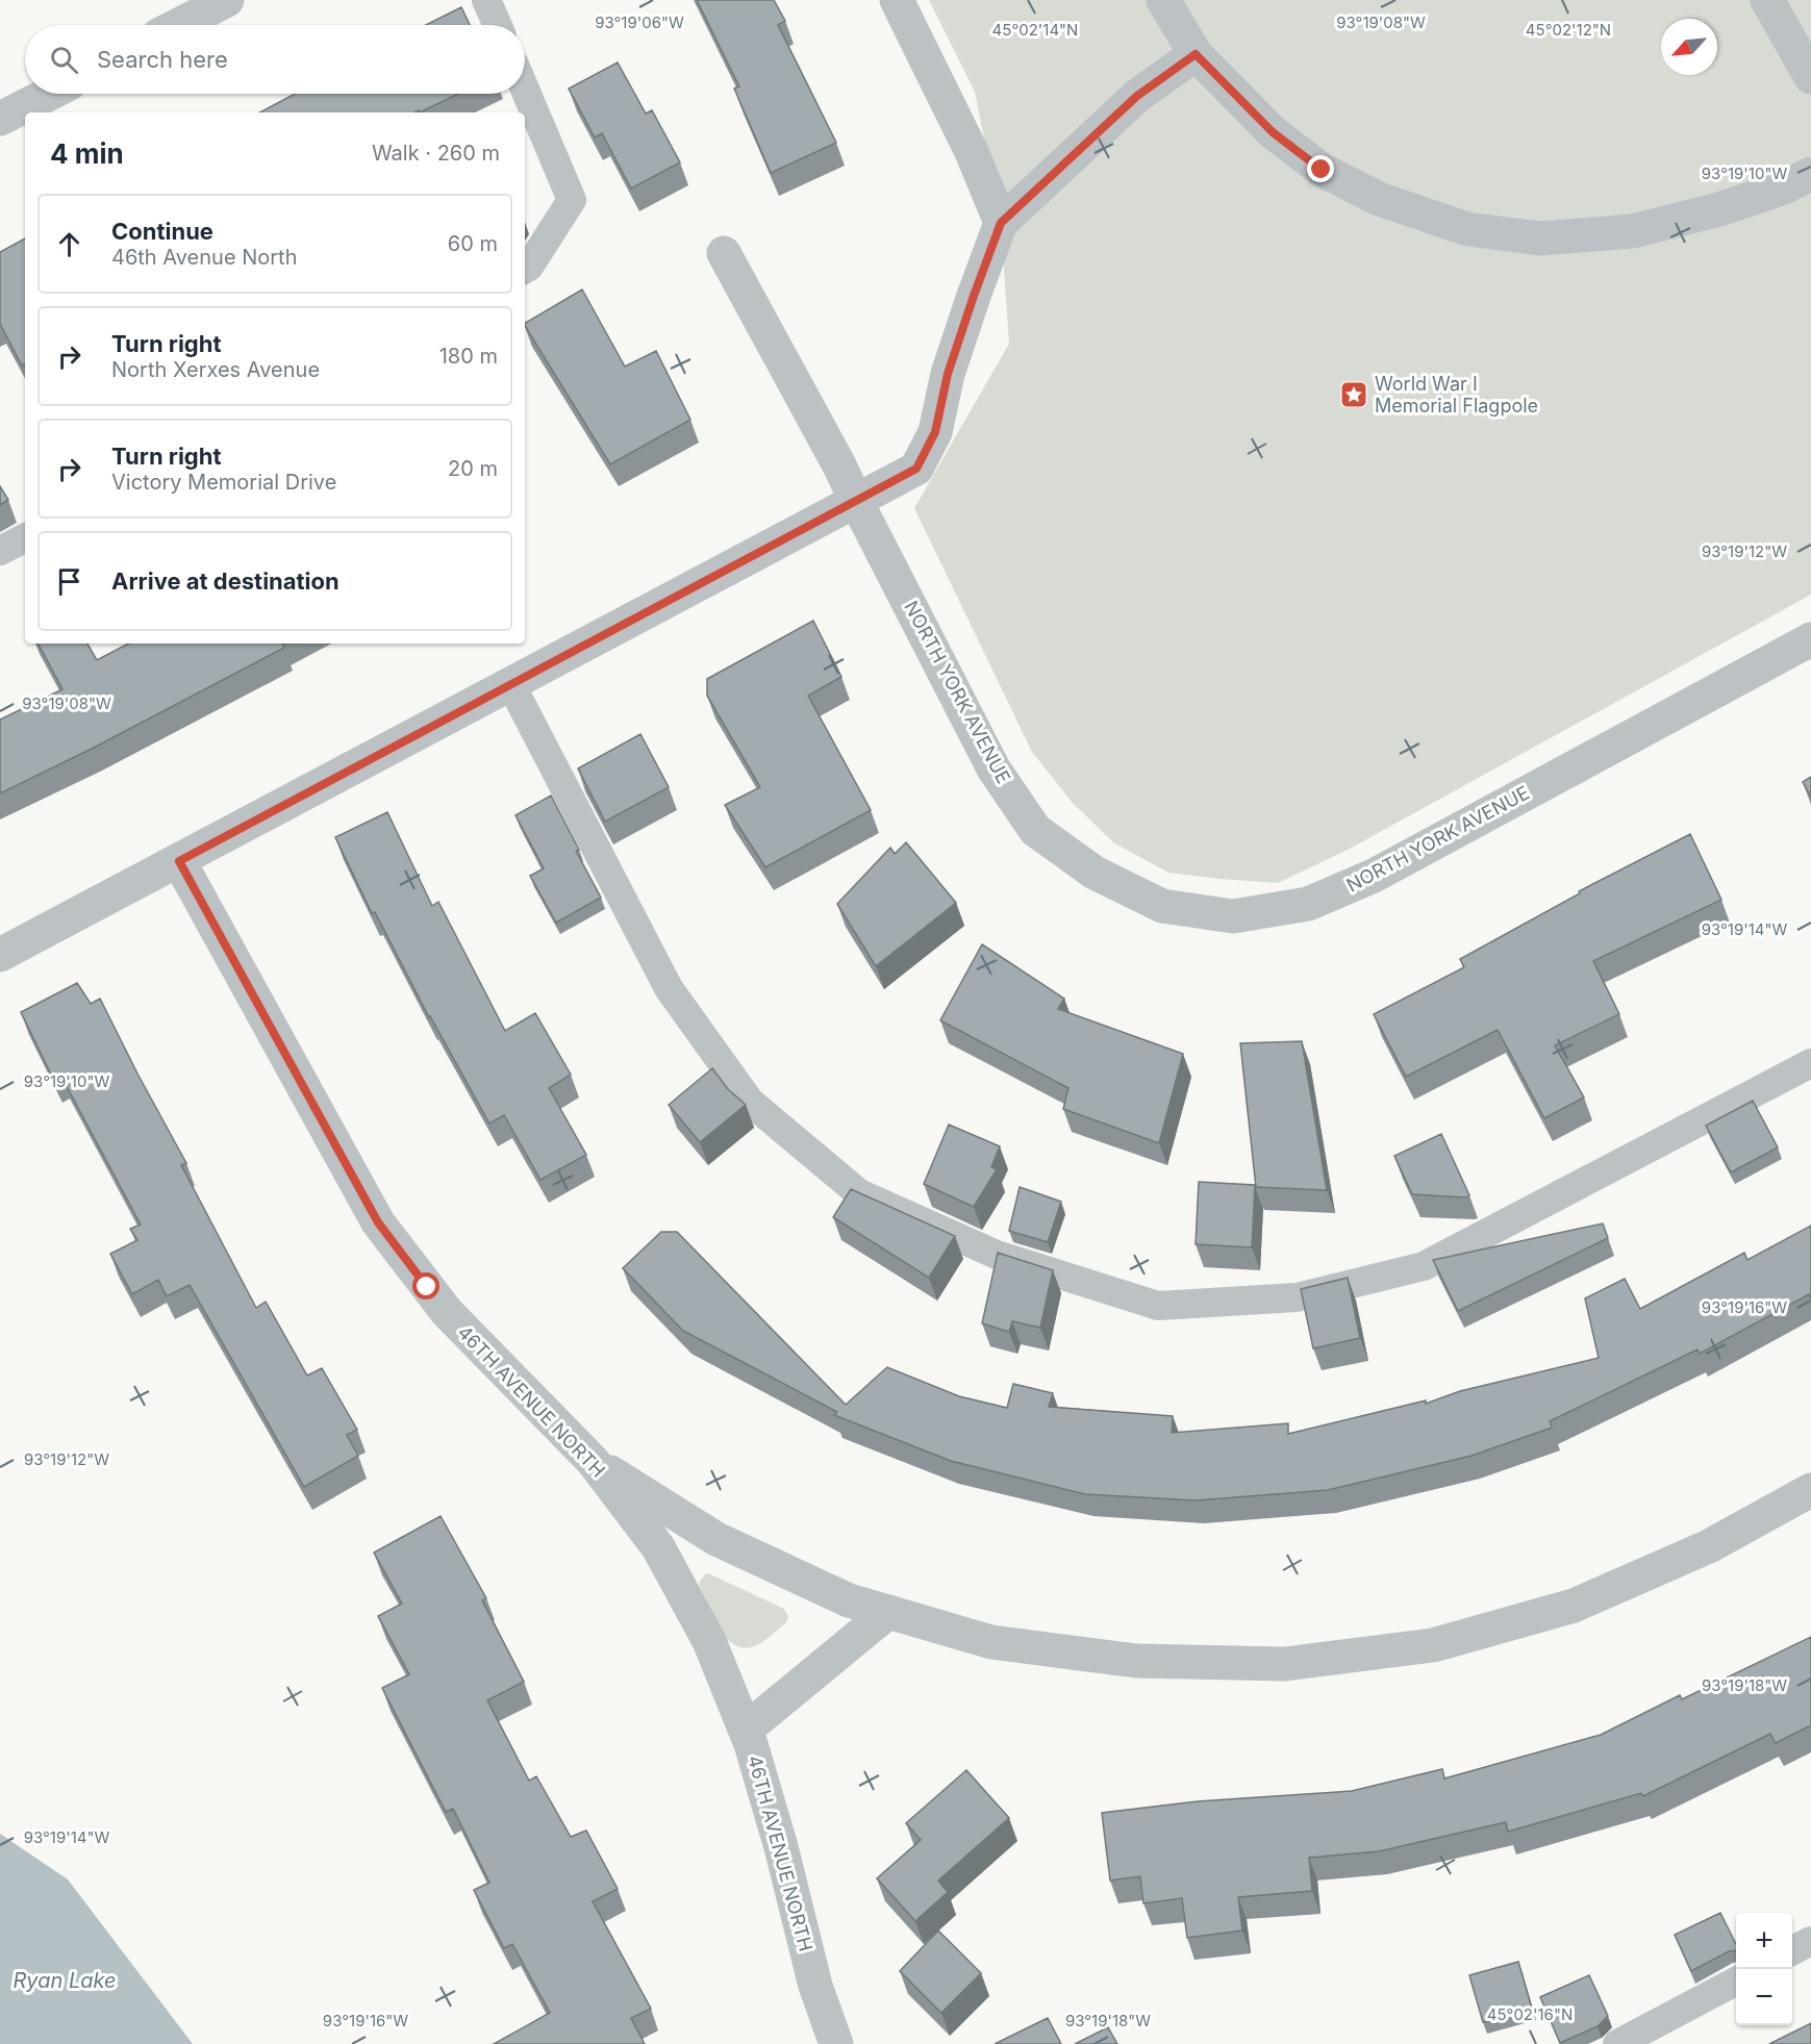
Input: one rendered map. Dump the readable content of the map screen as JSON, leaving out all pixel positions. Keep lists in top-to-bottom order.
{
  "streets": {
    "street": ["NORTH YORK AVENUE", "46TH AVENUE NORTH"]
  },
  "water": ["Ryan Lake"],
  "places": {
    "place": ["World War Ⅰ Memorial Flagpole"]
  },
  "north": "bottom left",
  "page": {
    "search": "Search here",
    "heading": ["4 min", "Walk · 260 m"],
    "list": [
      ["Continue", "46th Avenue North", "60 m"],
      ["Turn right", "North Xerxes Avenue", "180 m"],
      ["Turn right", "Victory Memorial Drive", "20 m"],
      "Arrive at destination"
    ],
    "map_buttons": ["+", "−"]
  },
  "coordinates": [
    "93°19'06\"W",
    "93°19'08\"W",
    "45°02'14\"N",
    "45°02'12\"N",
    "93°19'10\"W",
    "93°19'12\"W",
    "93°19'14\"W",
    "93°19'16\"W",
    "93°19'18\"W",
    "45°02'16\"N"
  ]
}
